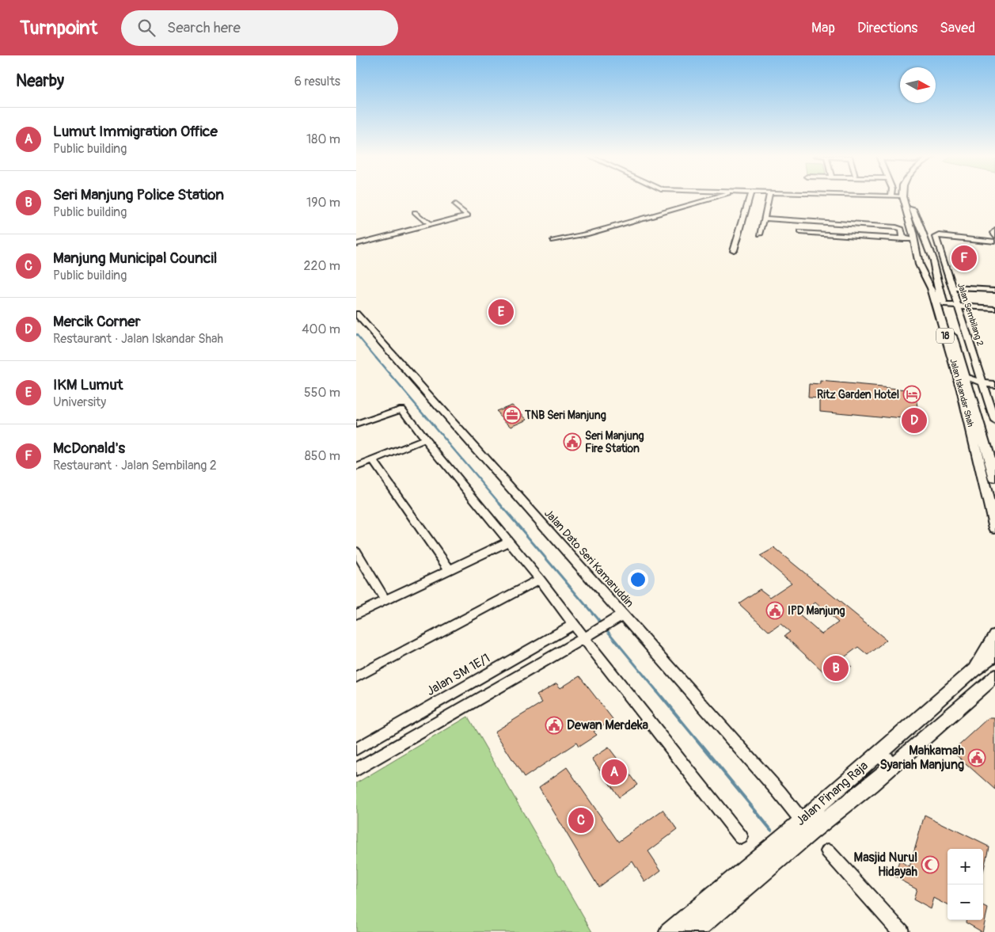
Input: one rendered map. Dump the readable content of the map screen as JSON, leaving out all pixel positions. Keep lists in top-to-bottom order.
{
  "streets": {
    "main road": ["18", "Jalan Iskandar Shah", "Jalan Pinang Raja"],
    "street": ["Jalan Sembilang 2", "Jalan Dato Seri Kamaruddin", "Jalan SM 1E/1"]
  },
  "crossings": [
    ["Jalan Dato Seri Kamaruddin", "Jalan Pinang Raja"]
  ],
  "places": {
    "hotel": ["Ritz Garden Hotel"],
    "office": ["TNB Seri Manjung"],
    "public building": [
      "Seri Manjung Fire Station",
      "IPD Manjung",
      "Dewan Merdeka",
      "Mahkamah Syariah Manjung"
    ],
    "mosque": ["Masjid Nurul Hidayah"]
  },
  "north": "right",
  "page": {
    "header": "Turnpoint",
    "search": "Search here",
    "nav": ["Map", "Directions", "Saved"],
    "heading": ["Nearby", "6 results"],
    "list": [
      {
        "mark": "A",
        "name": "Lumut Immigration Office",
        "note": "Public building",
        "value": "180 m"
      },
      {
        "mark": "B",
        "name": "Seri Manjung Police Station",
        "note": "Public building",
        "value": "190 m"
      },
      {
        "mark": "C",
        "name": "Manjung Municipal Council",
        "note": "Public building",
        "value": "220 m"
      },
      {
        "mark": "D",
        "name": "Mercik Corner",
        "note": "Restaurant · Jalan Iskandar Shah",
        "value": "400 m"
      },
      {
        "mark": "E",
        "name": "IKM Lumut",
        "note": "University",
        "value": "550 m"
      },
      {
        "mark": "F",
        "name": "McDonald's",
        "note": "Restaurant · Jalan Sembilang 2",
        "value": "850 m"
      }
    ],
    "pins": [
      "F",
      "E",
      "D",
      "B",
      "A",
      "C"
    ],
    "map_buttons": ["+", "−"]
  }
}
